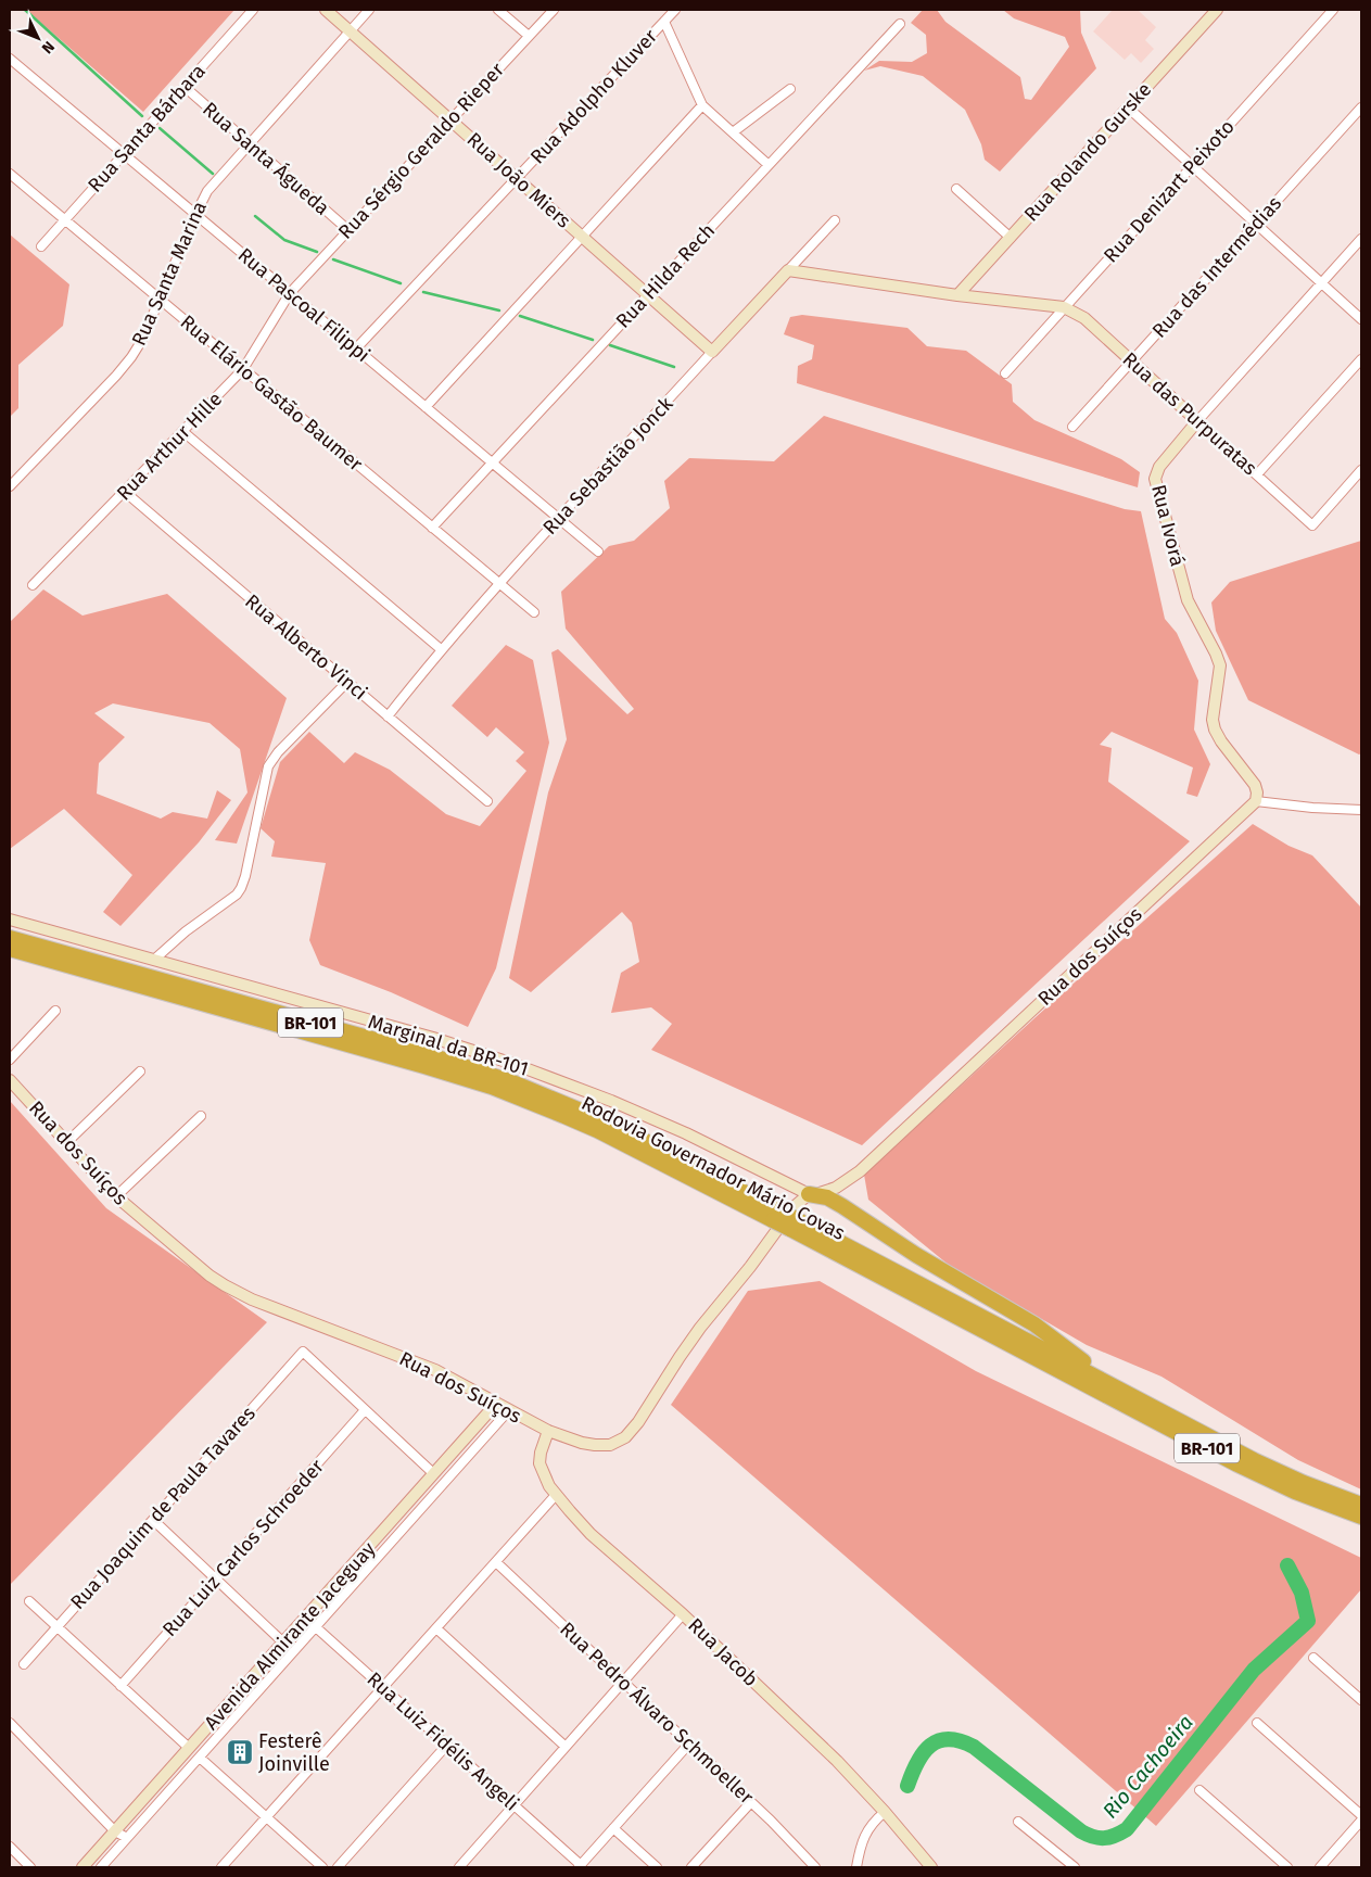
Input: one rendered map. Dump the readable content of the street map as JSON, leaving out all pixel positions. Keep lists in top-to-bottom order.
{
  "streets": {
    "highway": ["BR-101", "Rodovia Governador Mário Covas"],
    "street": [
      "Rua Adolpho Kluver",
      "Rua Santa Bárbara",
      "Rua Sérgio Geraldo Rieper",
      "Rua Rolando Gurske",
      "Rua Santa Águeda",
      "Rua João Miers",
      "Rua Denizart Peixoto",
      "Rua das Intermédias",
      "Rua Santa Marina",
      "Rua Hilda Rech",
      "Rua Pascoal Filippi",
      "Rua Elário Gastão Baumer",
      "Rua das Purpuratas",
      "Rua Arthur Hille",
      "Rua Sebastião Jonck",
      "Rua Ivorá",
      "Rua Alberto Vinci",
      "Rua dos Suíços",
      "Marginal da BR-101",
      "Rua Joaquim de Paula Tavares",
      "Rua Luiz Carlos Schroeder",
      "Avenida Almirante Jaceguay",
      "Rua Jacob",
      "Rua Pedro Álvaro Schmoeller",
      "Rua Luiz Fidélis Angeli"
    ]
  },
  "crossings": [
    ["Rua Adolpho Kluver", "Rua João Miers"],
    ["Rua Adolpho Kluver", "Rua Pascoal Filippi"],
    ["Rua Santa Bárbara", "Rua Santa Águeda"],
    ["Rua Santa Bárbara", "Rua Pascoal Filippi"],
    ["Rua Santa Bárbara", "Rua Elário Gastão Baumer"],
    ["Rua Sérgio Geraldo Rieper", "Rua Santa Águeda"],
    ["Rua Sérgio Geraldo Rieper", "Rua João Miers"],
    ["Rua Sérgio Geraldo Rieper", "Rua Pascoal Filippi"],
    ["Rua Sérgio Geraldo Rieper", "Rua Arthur Hille"],
    ["Rua Santa Águeda", "Rua Santa Marina"],
    ["Rua João Miers", "Rua Santa Marina"],
    ["Rua João Miers", "Rua Hilda Rech"],
    ["Rua João Miers", "Rua Sebastião Jonck"],
    ["Rua Denizart Peixoto", "Rua das Purpuratas"],
    ["Rua das Intermédias", "Rua das Purpuratas"],
    ["Rua Santa Marina", "Rua Pascoal Filippi"],
    ["Rua Santa Marina", "Rua Elário Gastão Baumer"],
    ["Rua Hilda Rech", "Rua Pascoal Filippi"],
    ["Rua Hilda Rech", "Rua Elário Gastão Baumer"],
    ["Rua Pascoal Filippi", "Rua Arthur Hille"],
    ["Rua Pascoal Filippi", "Rua Sebastião Jonck"],
    ["Rua Elário Gastão Baumer", "Rua Arthur Hille"],
    ["Rua Elário Gastão Baumer", "Rua Sebastião Jonck"],
    ["Rua das Purpuratas", "Rua Ivorá"],
    ["Rua Arthur Hille", "Rua Alberto Vinci"],
    ["Rua Sebastião Jonck", "Rua Alberto Vinci"],
    ["Rua Ivorá", "Rua dos Suíços"],
    ["Rua dos Suíços", "Marginal da BR-101"],
    ["Rua dos Suíços", "Avenida Almirante Jaceguay"],
    ["Rua dos Suíços", "Rua Jacob"],
    ["Rua Joaquim de Paula Tavares", "Rua Luiz Carlos Schroeder"],
    ["Avenida Almirante Jaceguay", "Rua Luiz Fidélis Angeli"]
  ],
  "water": ["Rio Cachoeira"],
  "places": {
    "building": ["Festerê Joinville"]
  },
  "north": "bottom right"
}
